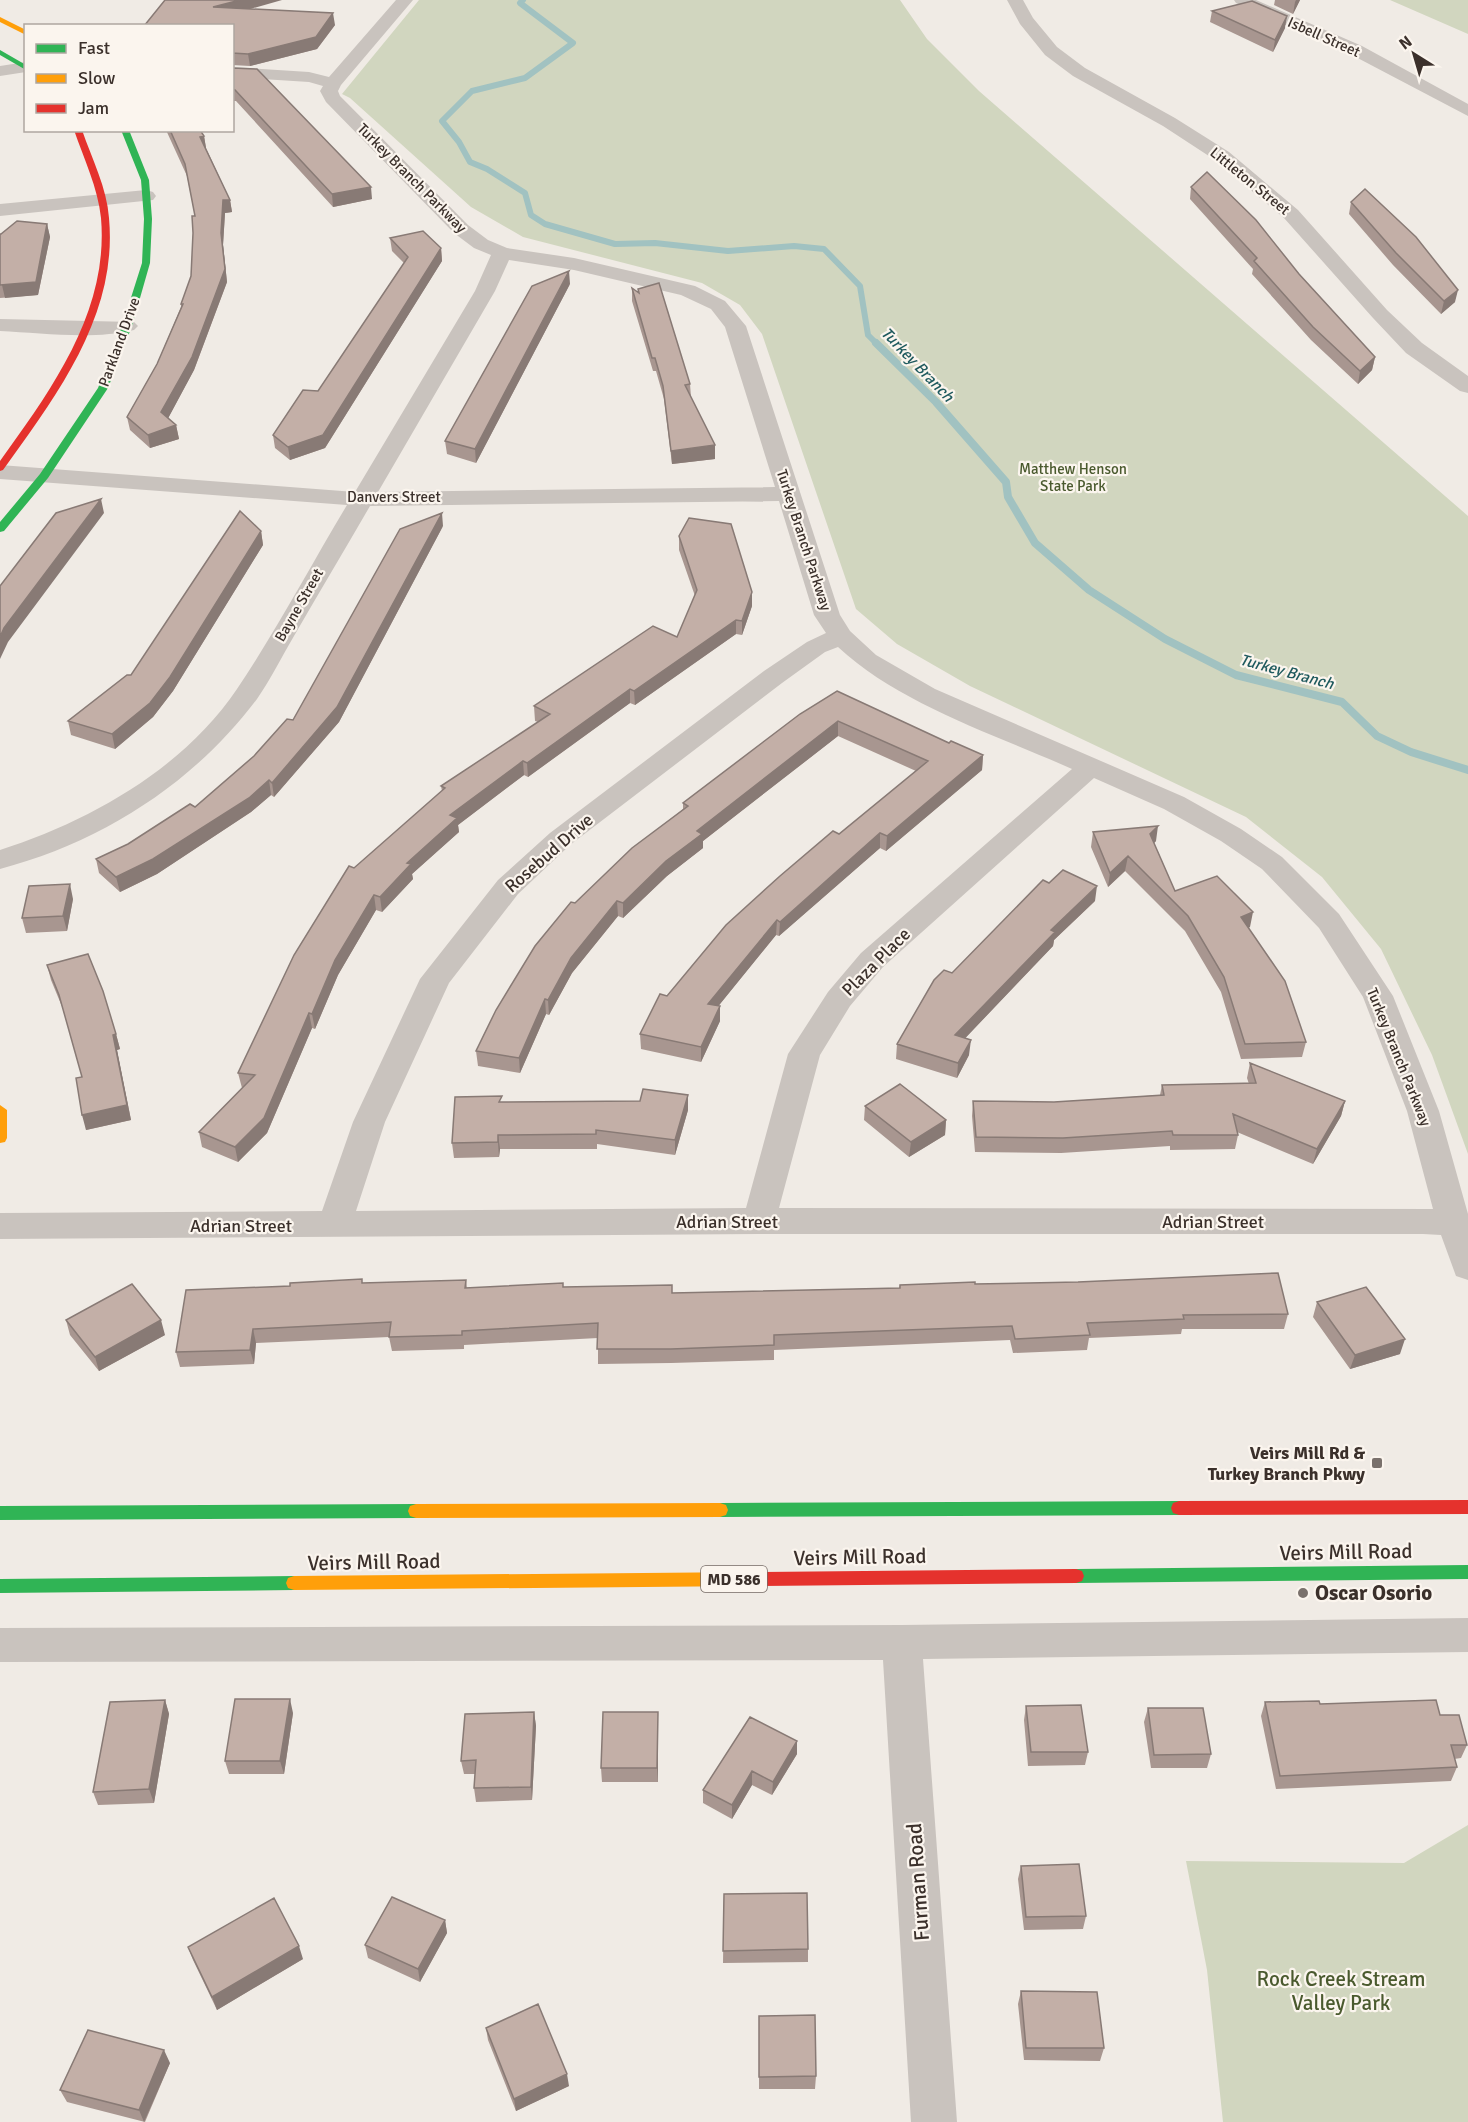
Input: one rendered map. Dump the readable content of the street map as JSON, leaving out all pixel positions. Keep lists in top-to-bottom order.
{
  "streets": {
    "street": [
      "Isbell Street",
      "Turkey Branch Parkway",
      "Littleton Street",
      "Parkland Drive",
      "Danvers Street",
      "Bayne Street",
      "Rosebud Drive",
      "Plaza Place",
      "Adrian Street",
      "Veirs Mill Road",
      "MD 586",
      "Furman Road"
    ]
  },
  "crossings": [
    ["Turkey Branch Parkway", "Danvers Street"],
    ["Turkey Branch Parkway", "Bayne Street"],
    ["Turkey Branch Parkway", "Rosebud Drive"],
    ["Turkey Branch Parkway", "Plaza Place"],
    ["Turkey Branch Parkway", "Adrian Street"],
    ["Parkland Drive", "Danvers Street"],
    ["Danvers Street", "Bayne Street"],
    ["Rosebud Drive", "Adrian Street"],
    ["Plaza Place", "Adrian Street"]
  ],
  "water": ["Turkey Branch"],
  "parks": ["Matthew Henson State Park", "Rock Creek Stream Valley Park"],
  "places": {
    "transit": ["Veirs Mill Rd & Turkey Branch Pkwy"],
    "other": ["Oscar Osorio"]
  },
  "legend": ["Fast", "Slow", "Jam"],
  "north": "top left"
}
